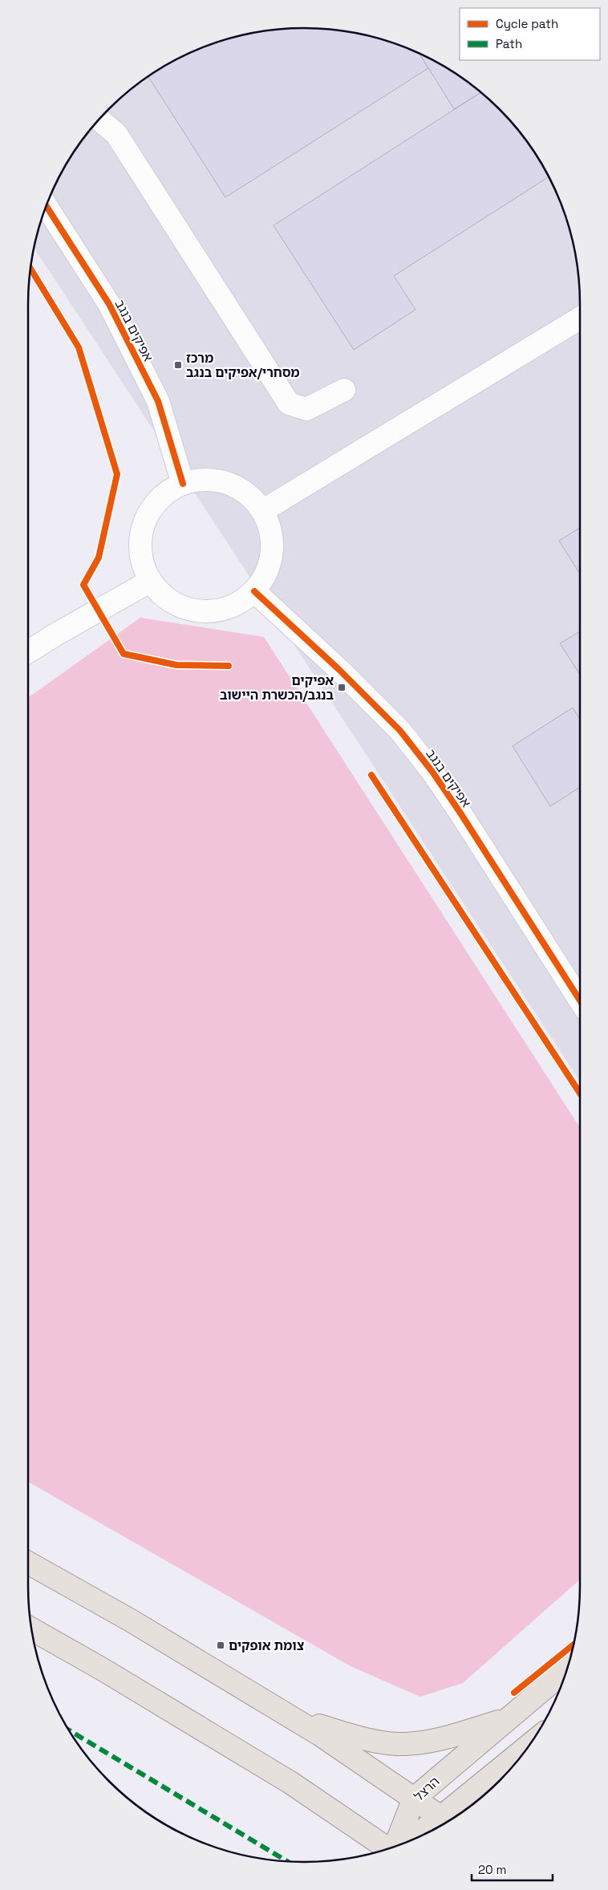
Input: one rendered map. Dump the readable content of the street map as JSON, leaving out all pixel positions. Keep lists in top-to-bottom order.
{
  "streets": {
    "main road": ["הרצל"],
    "street": ["אפיקים בנגב"]
  },
  "places": {
    "transit": ["מרכז מסחרי/אפיקים בנגב", "אפיקים בנגב/הכשרת היישוב", "צומת אופקים"]
  },
  "legend": ["Cycle path", "Path"],
  "scale_bar": "20 m"
}
